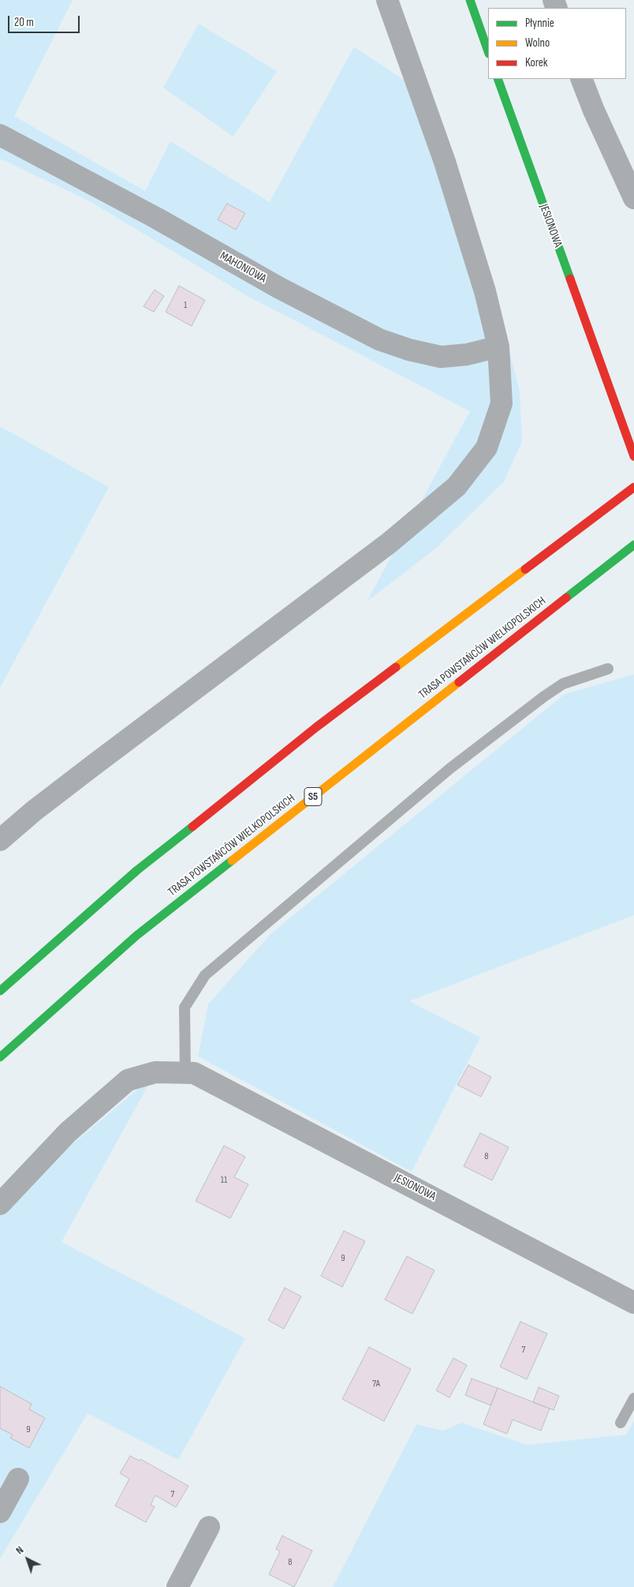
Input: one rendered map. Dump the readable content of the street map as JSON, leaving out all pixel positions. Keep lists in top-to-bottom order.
{
  "streets": {
    "main road": ["JESIONOWA", "TRASA POWSTAŃCÓW WIELKOPOLSKICH", "S5"],
    "street": ["MAHONIOWA"]
  },
  "house_numbers": [
    "1",
    "8",
    "11",
    "9",
    "7",
    "7A",
    "9",
    "7",
    "8"
  ],
  "legend": ["Płynnie", "Wolno", "Korek"],
  "scale_bar": "20 m",
  "north": "top left"
}
